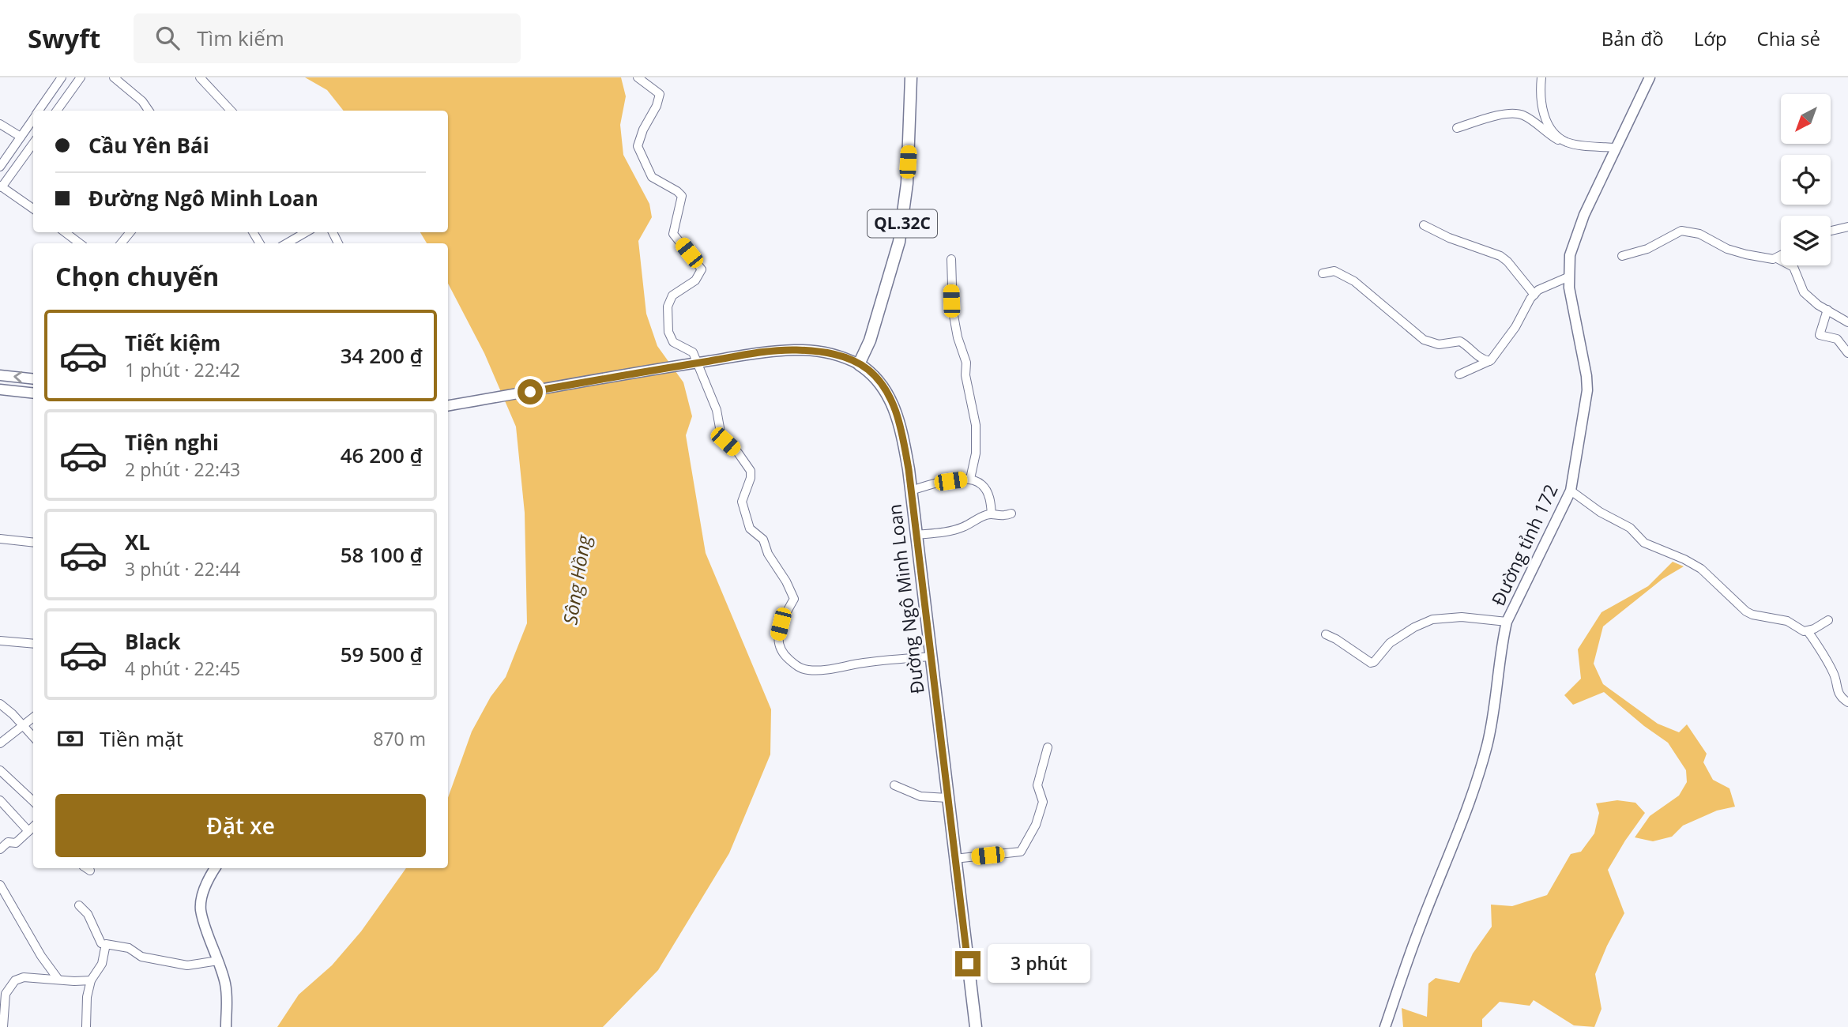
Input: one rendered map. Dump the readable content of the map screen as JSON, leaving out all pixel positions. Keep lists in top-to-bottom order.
{
  "streets": {
    "highway": ["QL.32C", "Đường Ngô Minh Loan"],
    "main road": ["Đường tỉnh 172"]
  },
  "crossings": [
    ["QL.32C", "Đường Ngô Minh Loan"]
  ],
  "water": ["Sông Hồng"],
  "north": "bottom left",
  "page": {
    "header": "Swyft",
    "search": "Tìm kiếm",
    "nav": ["Bản đồ", "Lớp", "Chia sẻ"],
    "banner": ["Cầu Yên Bái", "Đường Ngô Minh Loan"],
    "heading": "Chọn chuyến",
    "list": [
      {
        "name": "Tiết kiệm",
        "note": "1 phút · 22:42",
        "value": "34 200 ₫"
      },
      {
        "name": "Tiện nghi",
        "note": "2 phút · 22:43",
        "value": "46 200 ₫"
      },
      {
        "name": "XL",
        "note": "3 phút · 22:44",
        "value": "58 100 ₫"
      },
      {
        "name": "Black",
        "note": "4 phút · 22:45",
        "value": "59 500 ₫"
      }
    ],
    "pay": ["Tiền mặt", "870 m"],
    "buttons": "Đặt xe",
    "bubble": "3 phút"
  }
}
